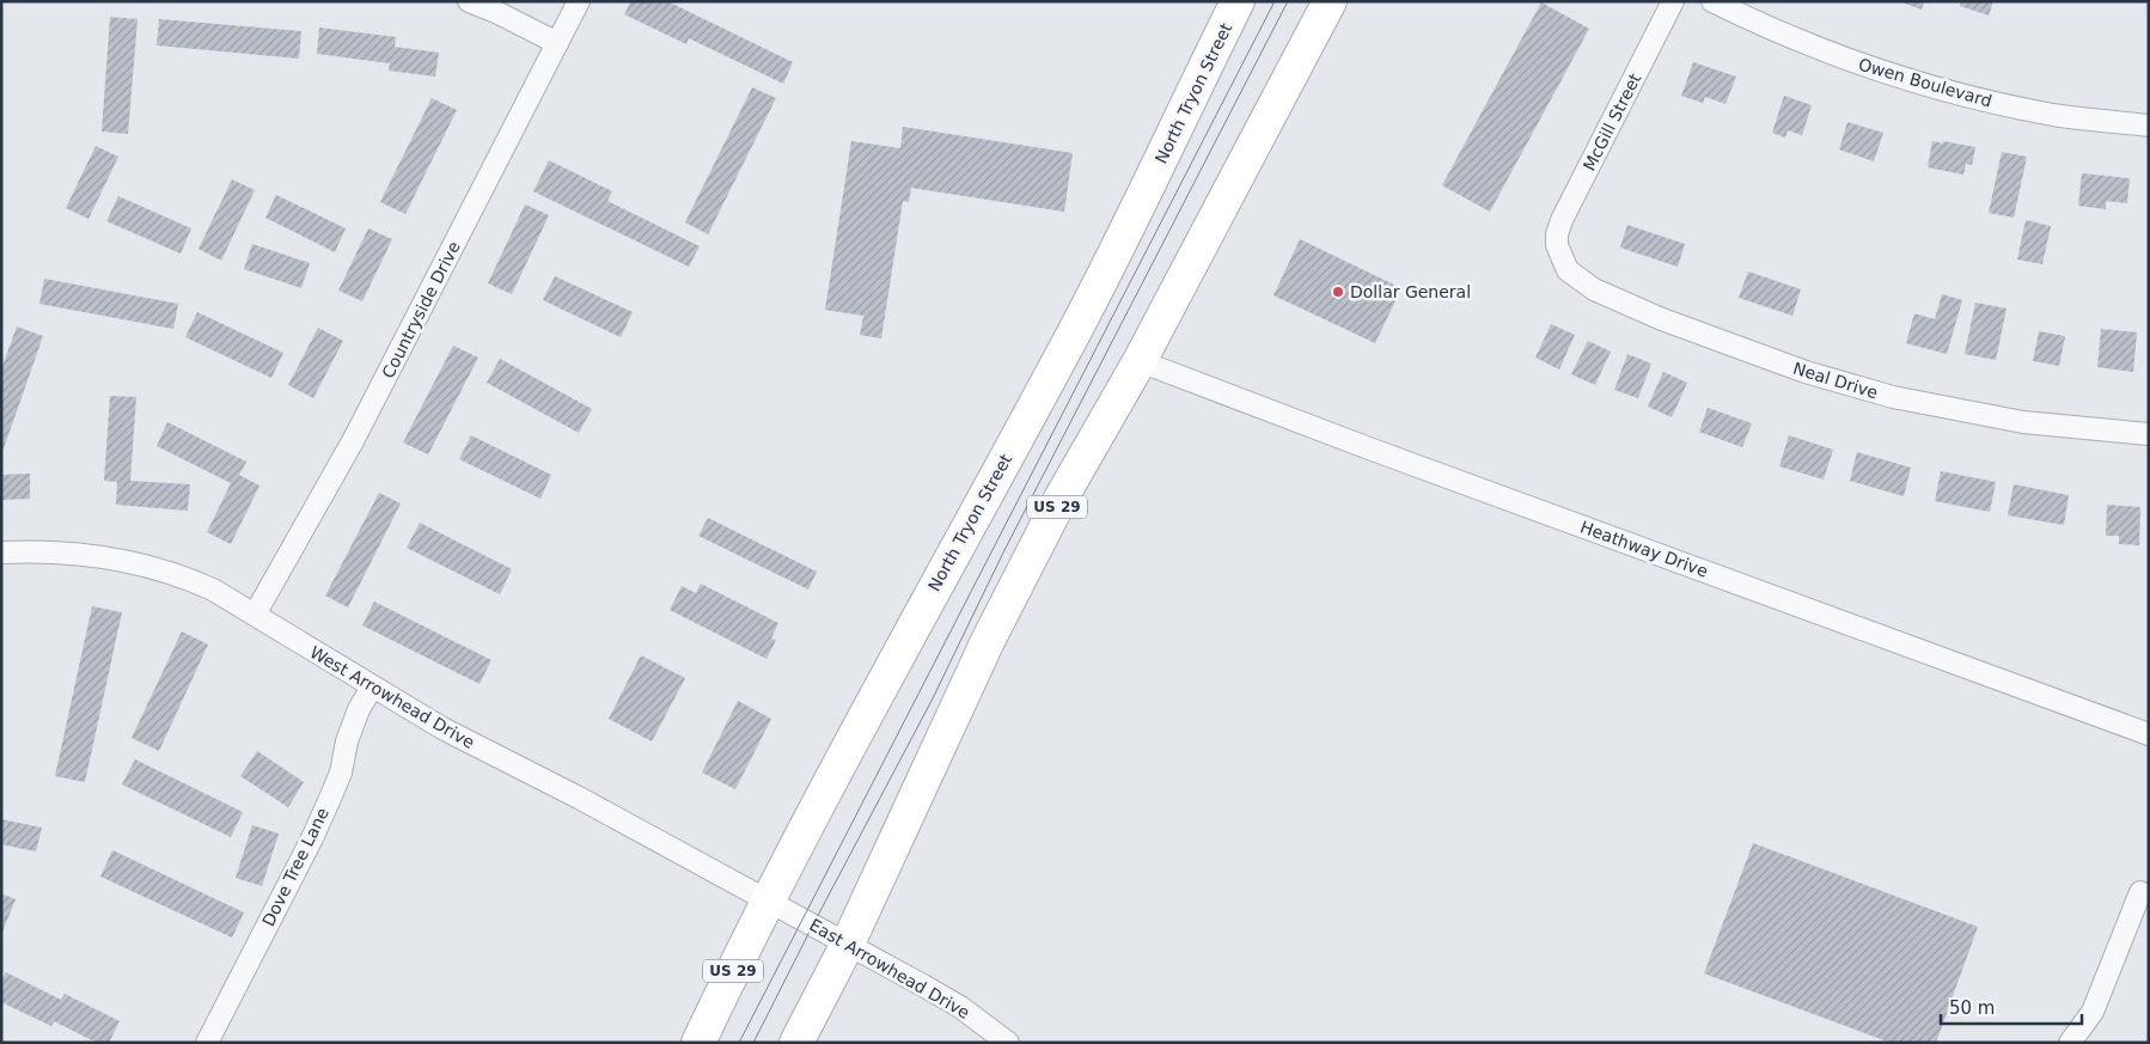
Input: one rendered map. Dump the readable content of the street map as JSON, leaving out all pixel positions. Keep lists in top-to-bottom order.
{
  "streets": {
    "main road": ["North Tryon Street", "US 29"],
    "street": [
      "Owen Boulevard",
      "McGill Street",
      "Countryside Drive",
      "Neal Drive",
      "Heathway Drive",
      "West Arrowhead Drive",
      "Dove Tree Lane",
      "East Arrowhead Drive"
    ]
  },
  "crossings": [
    ["North Tryon Street", "West Arrowhead Drive"],
    ["North Tryon Street", "East Arrowhead Drive"],
    ["McGill Street", "Neal Drive"],
    ["Countryside Drive", "West Arrowhead Drive"],
    ["US 29", "Heathway Drive"],
    ["US 29", "East Arrowhead Drive"],
    ["West Arrowhead Drive", "Dove Tree Lane"],
    ["West Arrowhead Drive", "East Arrowhead Drive"]
  ],
  "places": ["Dollar General"],
  "scale_bar": "50 m"
}
